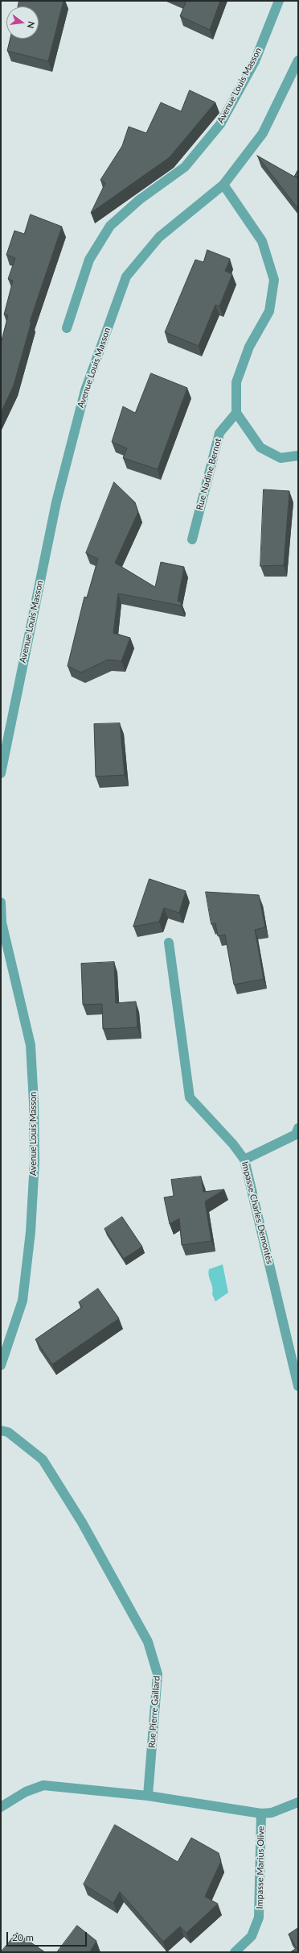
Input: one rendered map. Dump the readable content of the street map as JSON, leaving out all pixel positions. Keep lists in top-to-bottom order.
{
  "streets": {
    "street": [
      "Avenue Louis Masson",
      "Rue Nadine Bernot",
      "Impasse Charles Demontès",
      "Rue Pierre Gaillard",
      "Impasse Marius Olive"
    ]
  },
  "scale_bar": "20 m",
  "north": "right"
}
